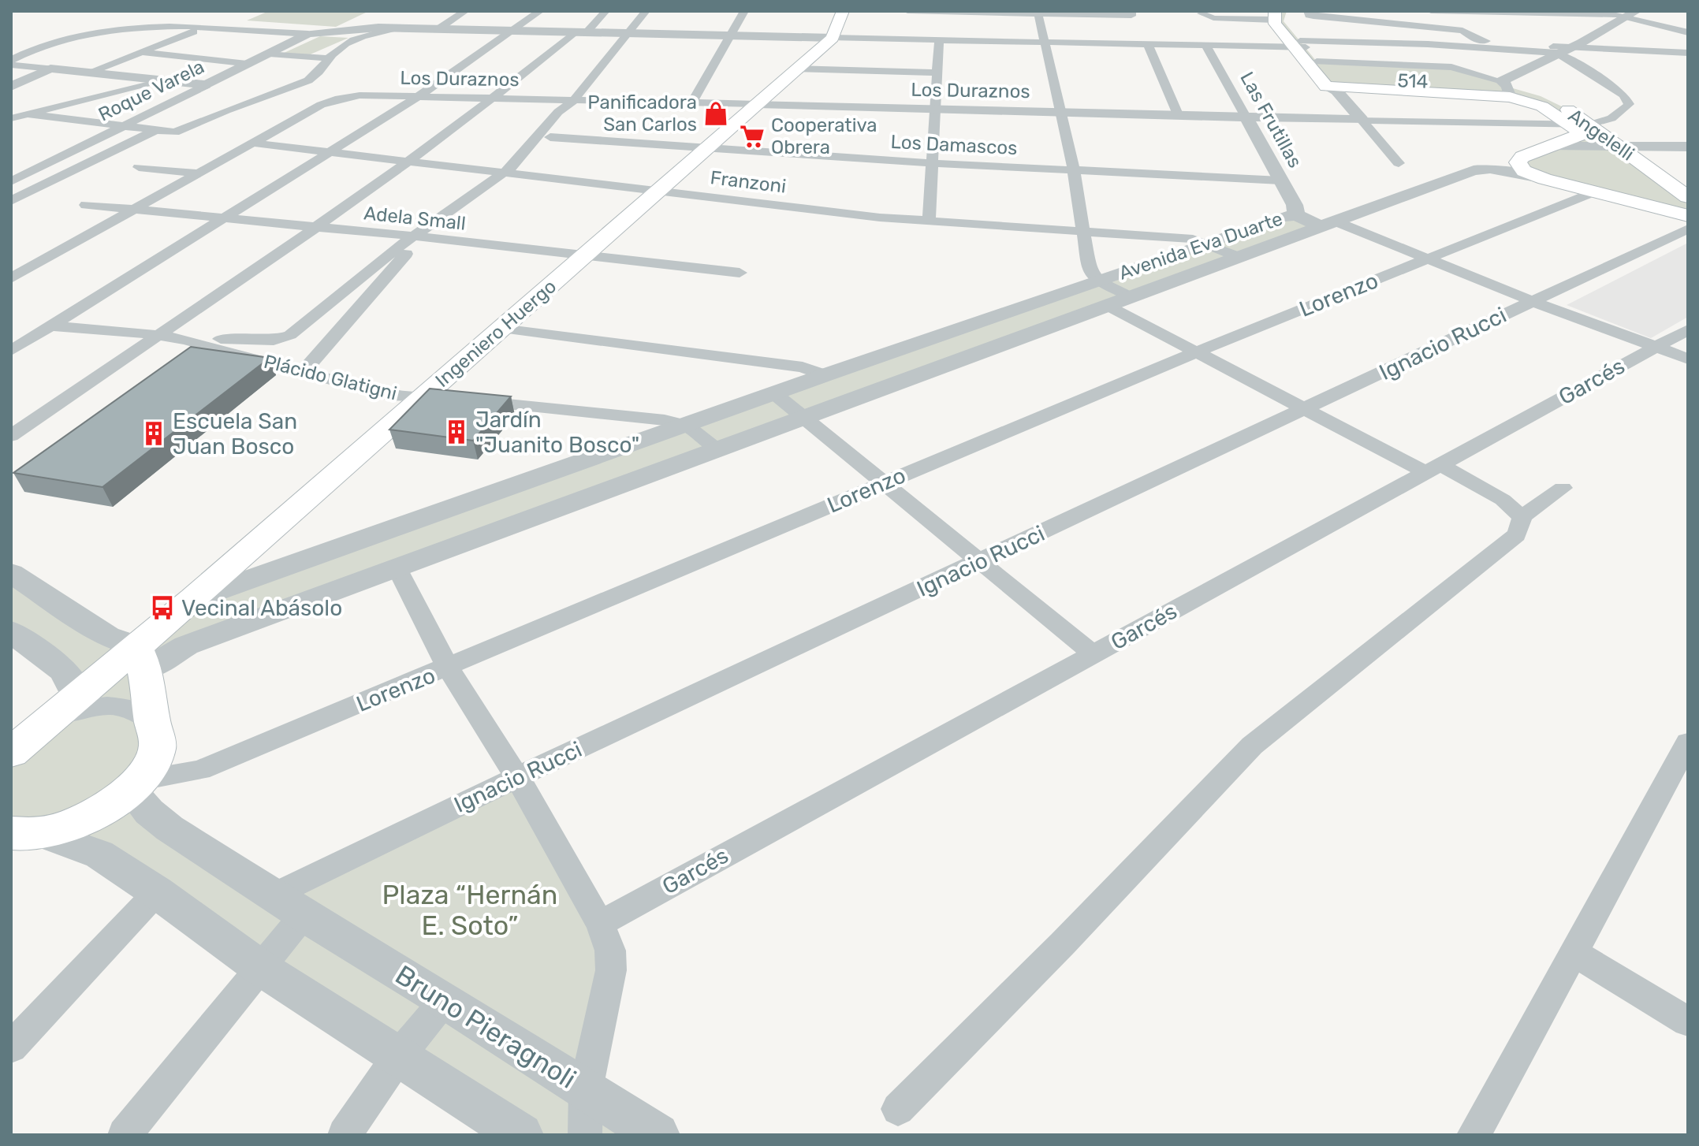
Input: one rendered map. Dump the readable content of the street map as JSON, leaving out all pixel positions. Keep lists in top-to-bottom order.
{
  "streets": {
    "main road": ["514", "Angelelli", "Ingeniero Huergo"],
    "street": [
      "Los Duraznos",
      "Roque Varela",
      "Las Frutillas",
      "Los Damascos",
      "Franzoni",
      "Adela Small",
      "Avenida Eva Duarte",
      "Lorenzo",
      "Ignacio Rucci",
      "Plácido Glatigni",
      "Garcés",
      "Bruno Pieragnoli"
    ]
  },
  "crossings": [
    ["Los Duraznos", "Las Frutillas"],
    ["Los Duraznos", "Angelelli"],
    ["Los Duraznos", "Franzoni"],
    ["Los Duraznos", "Adela Small"],
    ["Los Duraznos", "Ingeniero Huergo"],
    ["514", "Angelelli"],
    ["Las Frutillas", "Los Damascos"],
    ["Las Frutillas", "Avenida Eva Duarte"],
    ["Angelelli", "Avenida Eva Duarte"],
    ["Los Damascos", "Ingeniero Huergo"],
    ["Franzoni", "Avenida Eva Duarte"],
    ["Franzoni", "Ingeniero Huergo"],
    ["Adela Small", "Ingeniero Huergo"],
    ["Avenida Eva Duarte", "Ingeniero Huergo"],
    ["Avenida Eva Duarte", "Plácido Glatigni"],
    ["Lorenzo", "Bruno Pieragnoli"],
    ["Ingeniero Huergo", "Plácido Glatigni"],
    ["Ignacio Rucci", "Bruno Pieragnoli"]
  ],
  "parks": ["Plaza “Hernán E. Soto”"],
  "places": {
    "shop": ["Panificadora San Carlos"],
    "supermarket": ["Cooperativa Obrera"],
    "building": ["Jardín \"Juanito Bosco\"", "Escuela San Juan Bosco"],
    "bus stop": ["Vecinal Abásolo"]
  }
}
